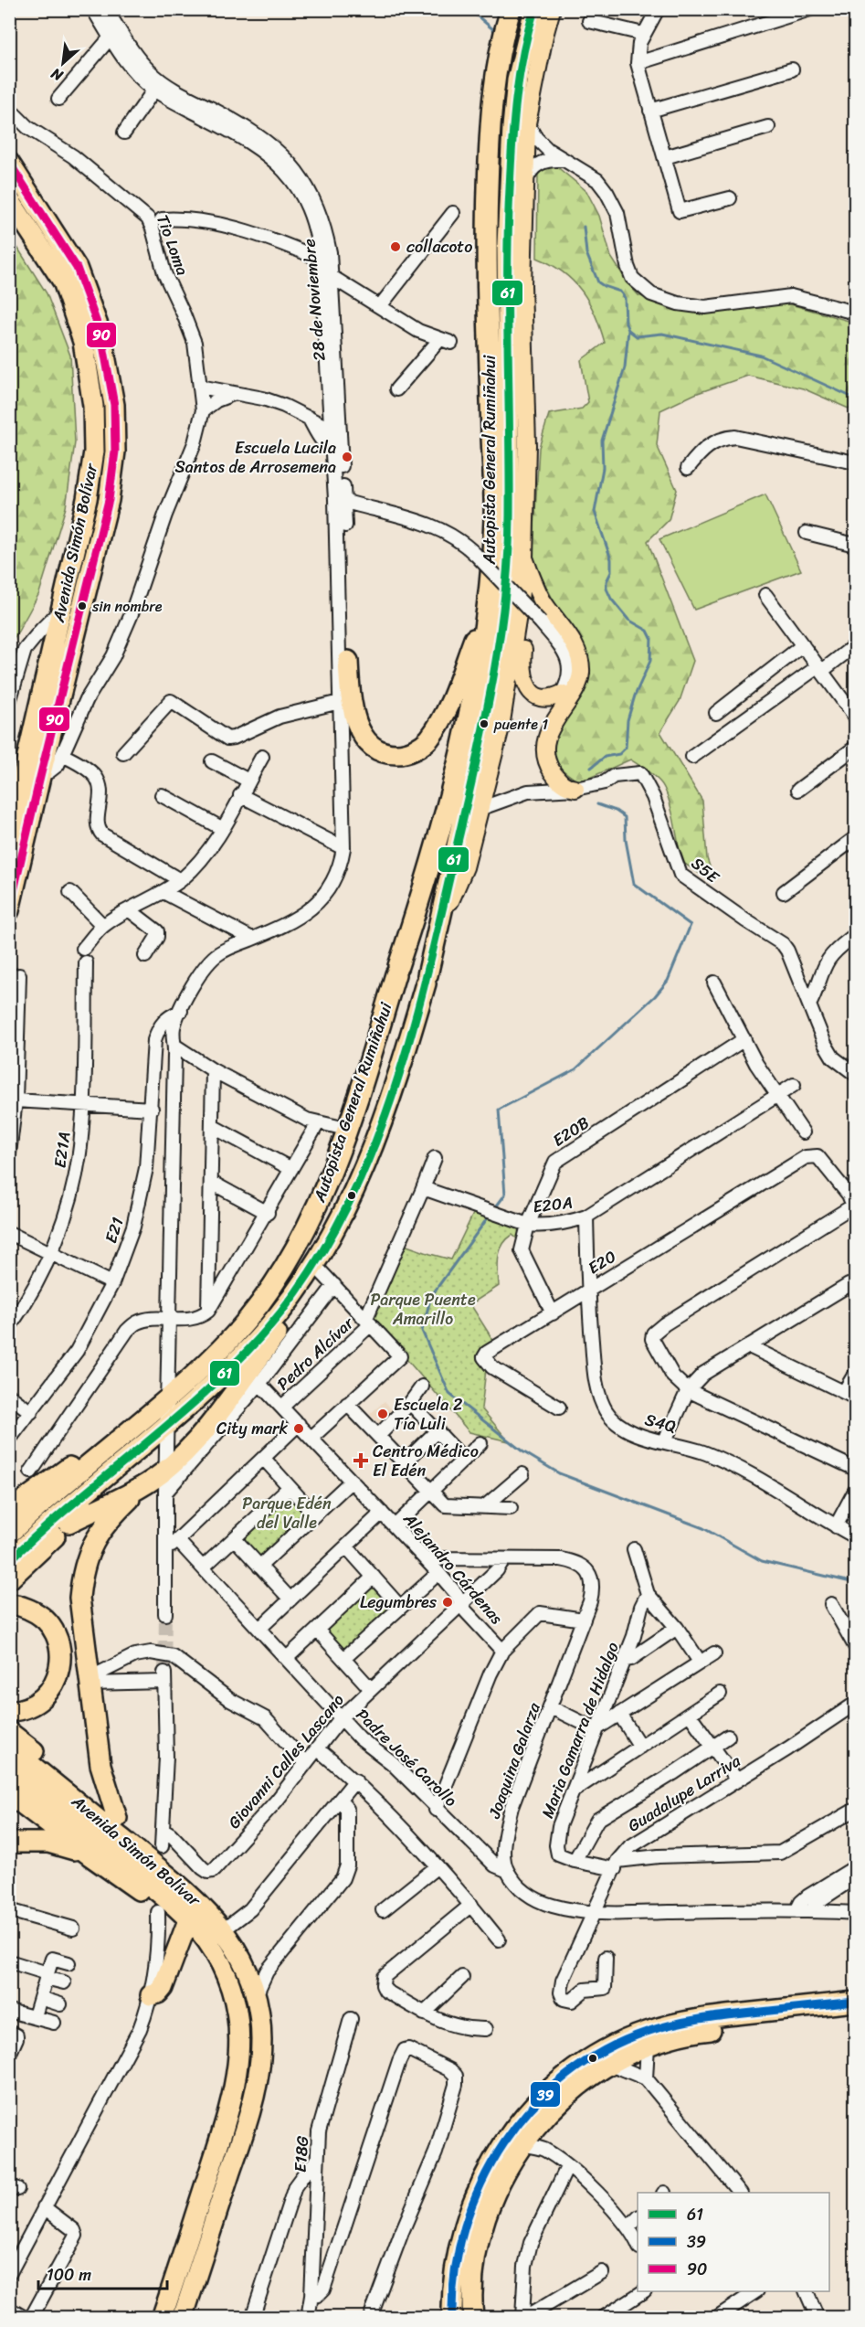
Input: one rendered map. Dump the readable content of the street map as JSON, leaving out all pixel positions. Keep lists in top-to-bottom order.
{
  "streets": {
    "highway": ["Autopista General Rumiñahui", "Avenida Simón Bolívar"],
    "street": [
      "Tio Loma",
      "28 de Noviembre",
      "S5E",
      "E20B",
      "E21A",
      "E20A",
      "E21",
      "E20",
      "Pedro Alcívar",
      "S4Q",
      "Alejandro Cárdenas",
      "Maria Gamarra de Hidalgo",
      "Padre José Carollo",
      "Joaquina Galarza",
      "Giovanni Calles Lascano",
      "Guadalupe Larriva",
      "E18G"
    ]
  },
  "crossings": [
    ["E20B", "E20A"],
    ["E20B", "E20"],
    ["E20A", "S4Q"],
    ["E20", "S4Q"],
    ["Pedro Alcívar", "Alejandro Cárdenas"],
    ["Alejandro Cárdenas", "Padre José Carollo"],
    ["Alejandro Cárdenas", "Joaquina Galarza"],
    ["Alejandro Cárdenas", "Giovanni Calles Lascano"],
    ["Padre José Carollo", "Joaquina Galarza"],
    ["Padre José Carollo", "Giovanni Calles Lascano"],
    ["Joaquina Galarza", "Giovanni Calles Lascano"]
  ],
  "parks": ["Parque Puente Amarillo", "Parque Edén del Valle"],
  "places": {
    "other": [
      "collacoto",
      "Escuela Lucila Santos de Arrosemena",
      "sin nombre",
      "puente 1",
      "Escuela 2 Tía Luli",
      "City mark",
      "Legumbres"
    ],
    "health": ["Centro Médico El Edén"]
  },
  "lines": ["transit line 61", "transit line 90", "transit line 39"],
  "legend": ["61", "39", "90"],
  "scale_bar": "100 m",
  "north": "bottom left"
}
